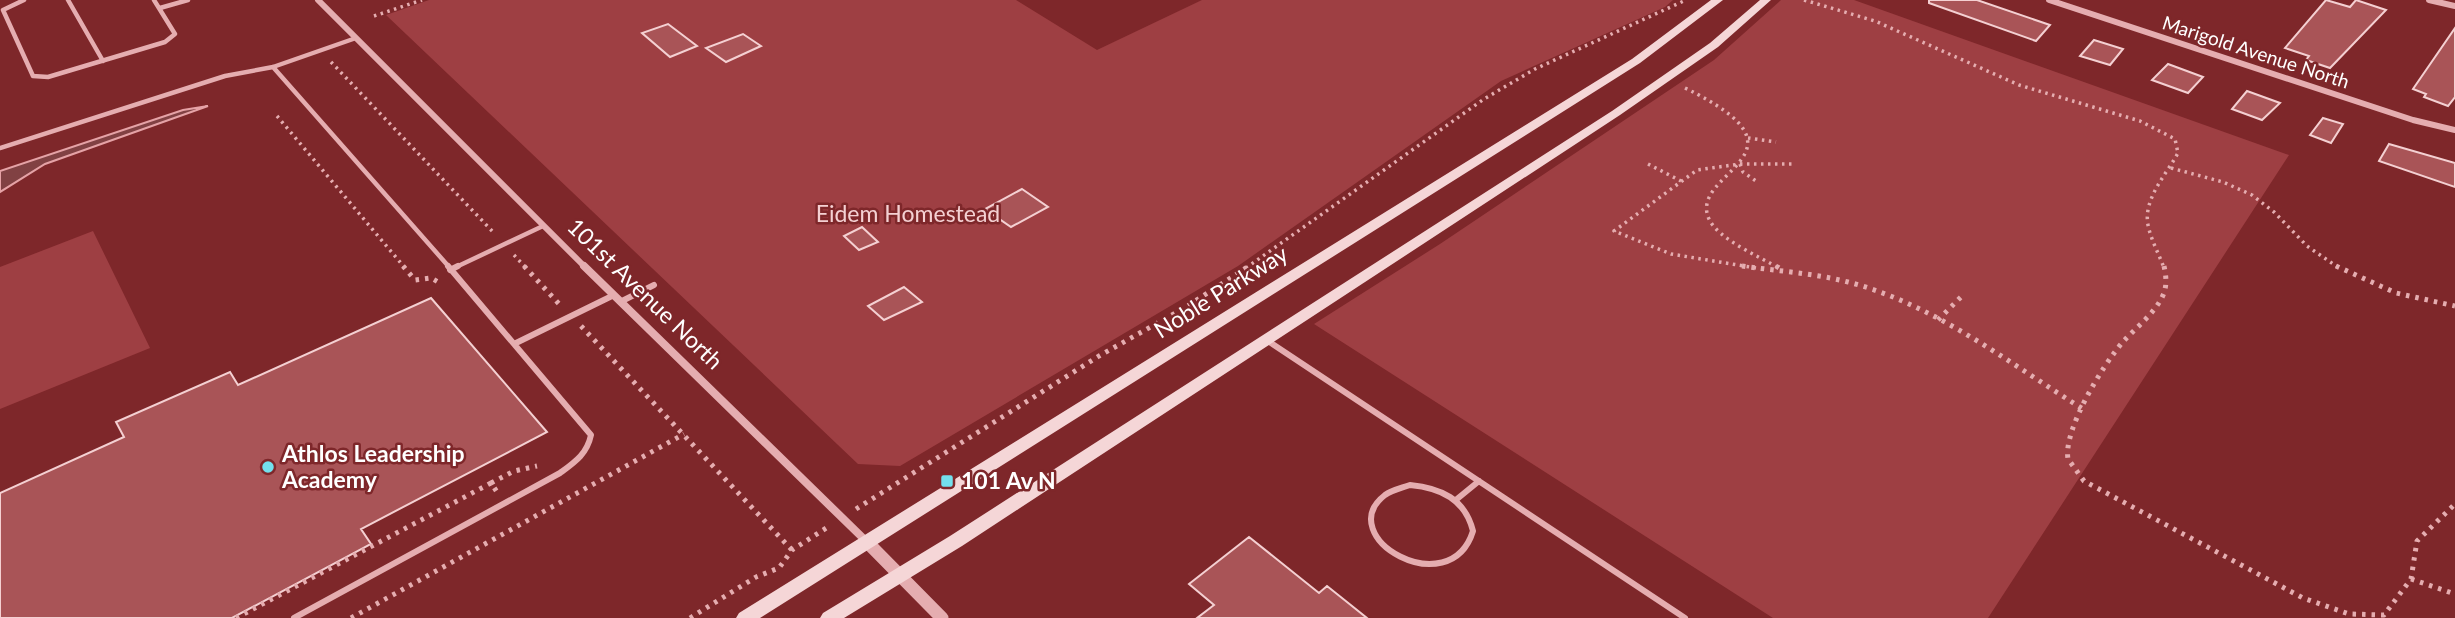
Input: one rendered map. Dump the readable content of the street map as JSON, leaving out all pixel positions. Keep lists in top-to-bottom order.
{
  "streets": {
    "main road": ["Noble Parkway"],
    "street": ["Marigold Avenue North", "101st Avenue North"]
  },
  "crossings": [
    ["Noble Parkway", "101st Avenue North"]
  ],
  "parks": ["Eidem Homestead"],
  "places": {
    "other": ["Athlos Leadership Academy"],
    "transit": ["101 Av N"]
  }
}
